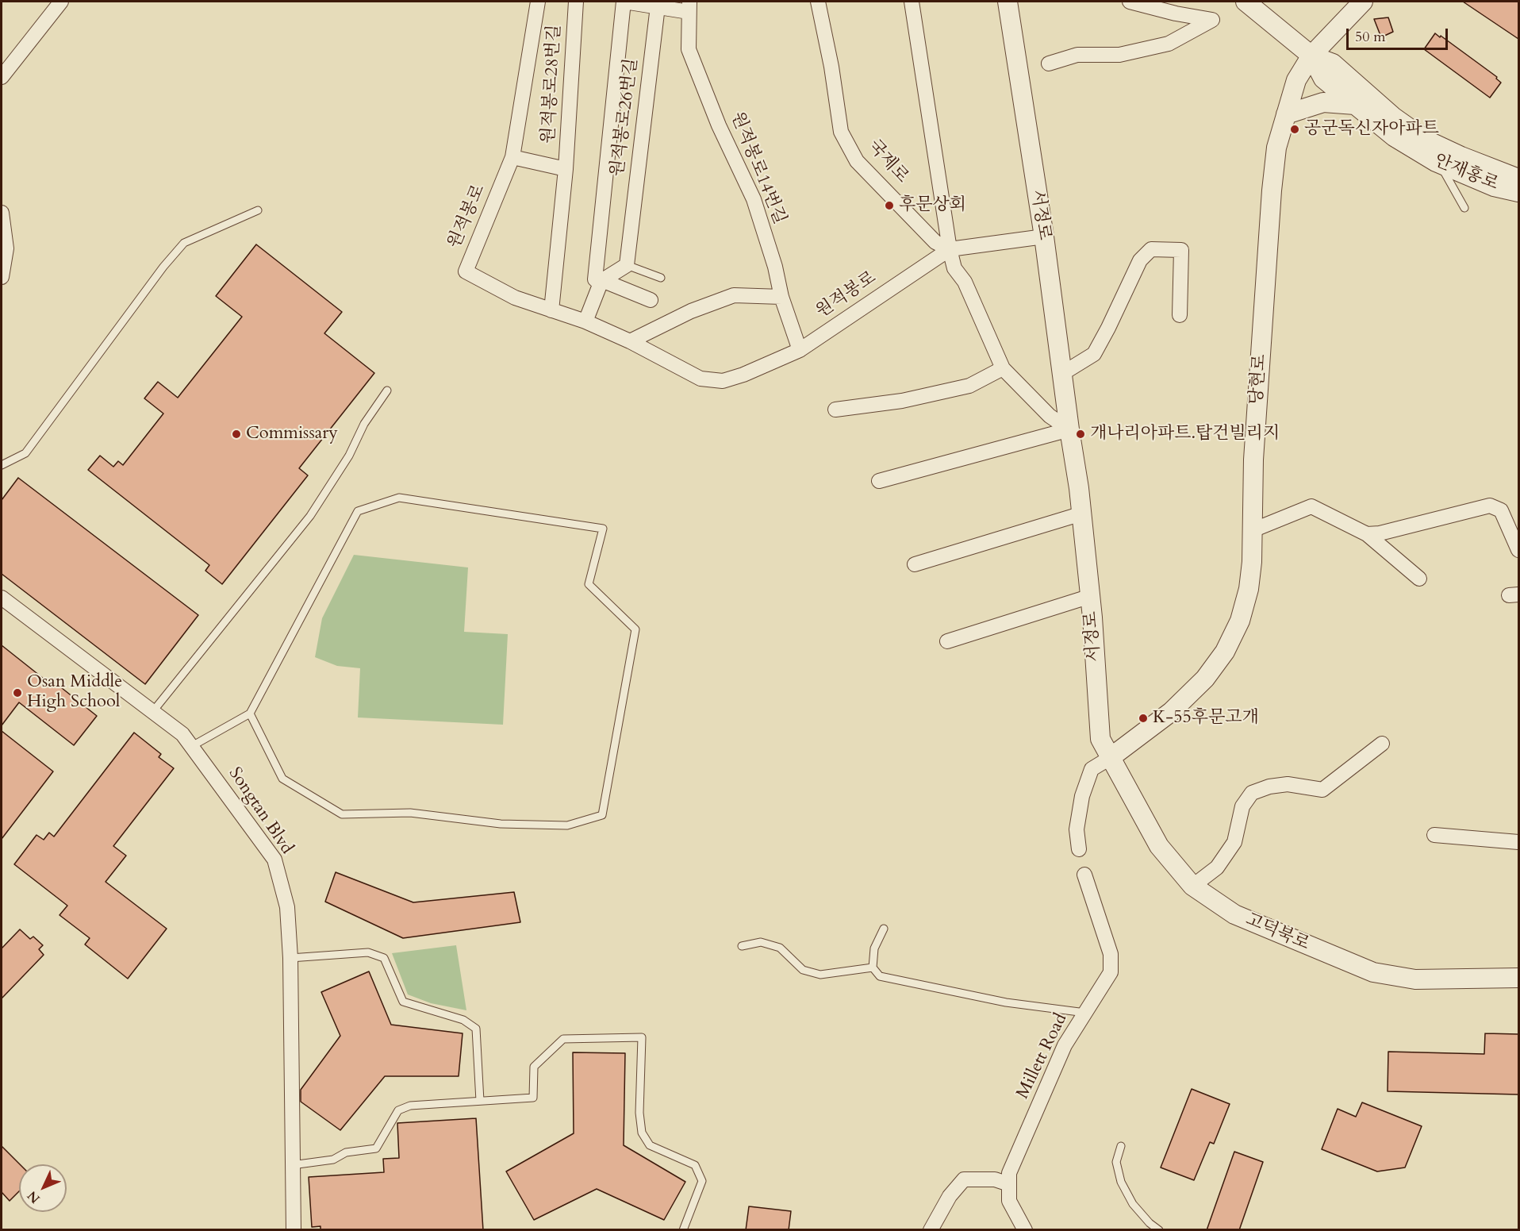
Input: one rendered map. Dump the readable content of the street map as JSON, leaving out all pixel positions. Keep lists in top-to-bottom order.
{
  "streets": {
    "street": [
      "원적봉로28번길",
      "원적봉로26번길",
      "국제로",
      "원적봉로14번길",
      "안재홍로",
      "서정로",
      "원적봉로",
      "당현로",
      "Songtan Blvd",
      "고덕북로",
      "Millett Road"
    ]
  },
  "crossings": [
    ["원적봉로28번길", "원적봉로"],
    ["국제로", "원적봉로"],
    ["원적봉로14번길", "원적봉로"],
    ["안재홍로", "당현로"],
    ["서정로", "원적봉로"],
    ["서정로", "당현로"],
    ["서정로", "고덕북로"],
    ["당현로", "고덕북로"]
  ],
  "places": [
    "공군독신자아파트",
    "후문상회",
    "Commissary",
    "개나리아파트.탑건빌리지",
    "Osan Middle High School",
    "K-55후문고개"
  ],
  "scale_bar": "50 m",
  "north": "bottom left"
}
